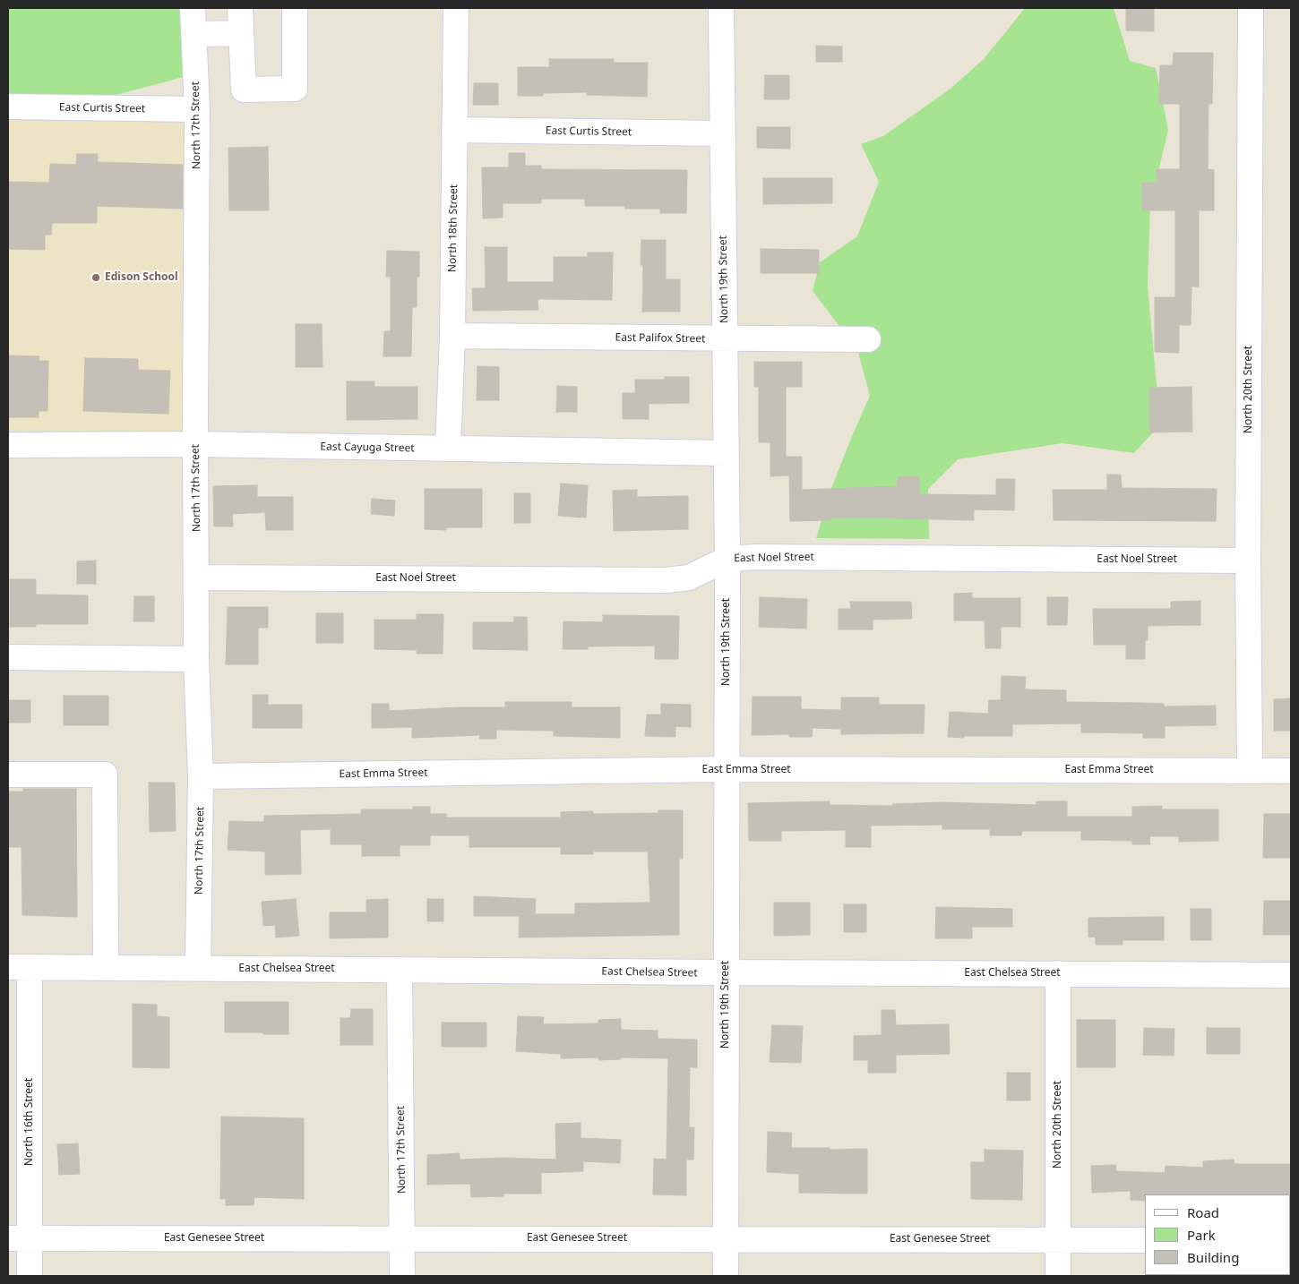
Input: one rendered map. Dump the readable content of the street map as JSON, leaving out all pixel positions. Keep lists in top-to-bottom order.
{
  "streets": {
    "street": [
      "East Curtis Street",
      "North 17th Street",
      "North 18th Street",
      "North 19th Street",
      "East Palifox Street",
      "North 20th Street",
      "East Cayuga Street",
      "East Noel Street",
      "East Emma Street",
      "East Chelsea Street",
      "North 16th Street",
      "East Genesee Street"
    ]
  },
  "crossings": [
    ["East Curtis Street", "North 17th Street"],
    ["East Curtis Street", "North 18th Street"],
    ["East Curtis Street", "North 19th Street"],
    ["North 17th Street", "East Cayuga Street"],
    ["North 17th Street", "East Noel Street"],
    ["North 17th Street", "East Emma Street"],
    ["North 17th Street", "East Chelsea Street"],
    ["North 17th Street", "East Genesee Street"],
    ["North 18th Street", "East Palifox Street"],
    ["North 18th Street", "East Cayuga Street"],
    ["North 19th Street", "East Palifox Street"],
    ["North 19th Street", "East Cayuga Street"],
    ["North 19th Street", "East Noel Street"],
    ["North 19th Street", "East Emma Street"],
    ["North 19th Street", "East Chelsea Street"],
    ["North 19th Street", "East Genesee Street"],
    ["North 20th Street", "East Noel Street"],
    ["North 20th Street", "East Emma Street"],
    ["North 20th Street", "East Chelsea Street"],
    ["North 20th Street", "East Genesee Street"],
    ["East Chelsea Street", "North 16th Street"],
    ["North 16th Street", "East Genesee Street"]
  ],
  "places": ["Edison School"],
  "legend": ["Road", "Park", "Building"]
}
